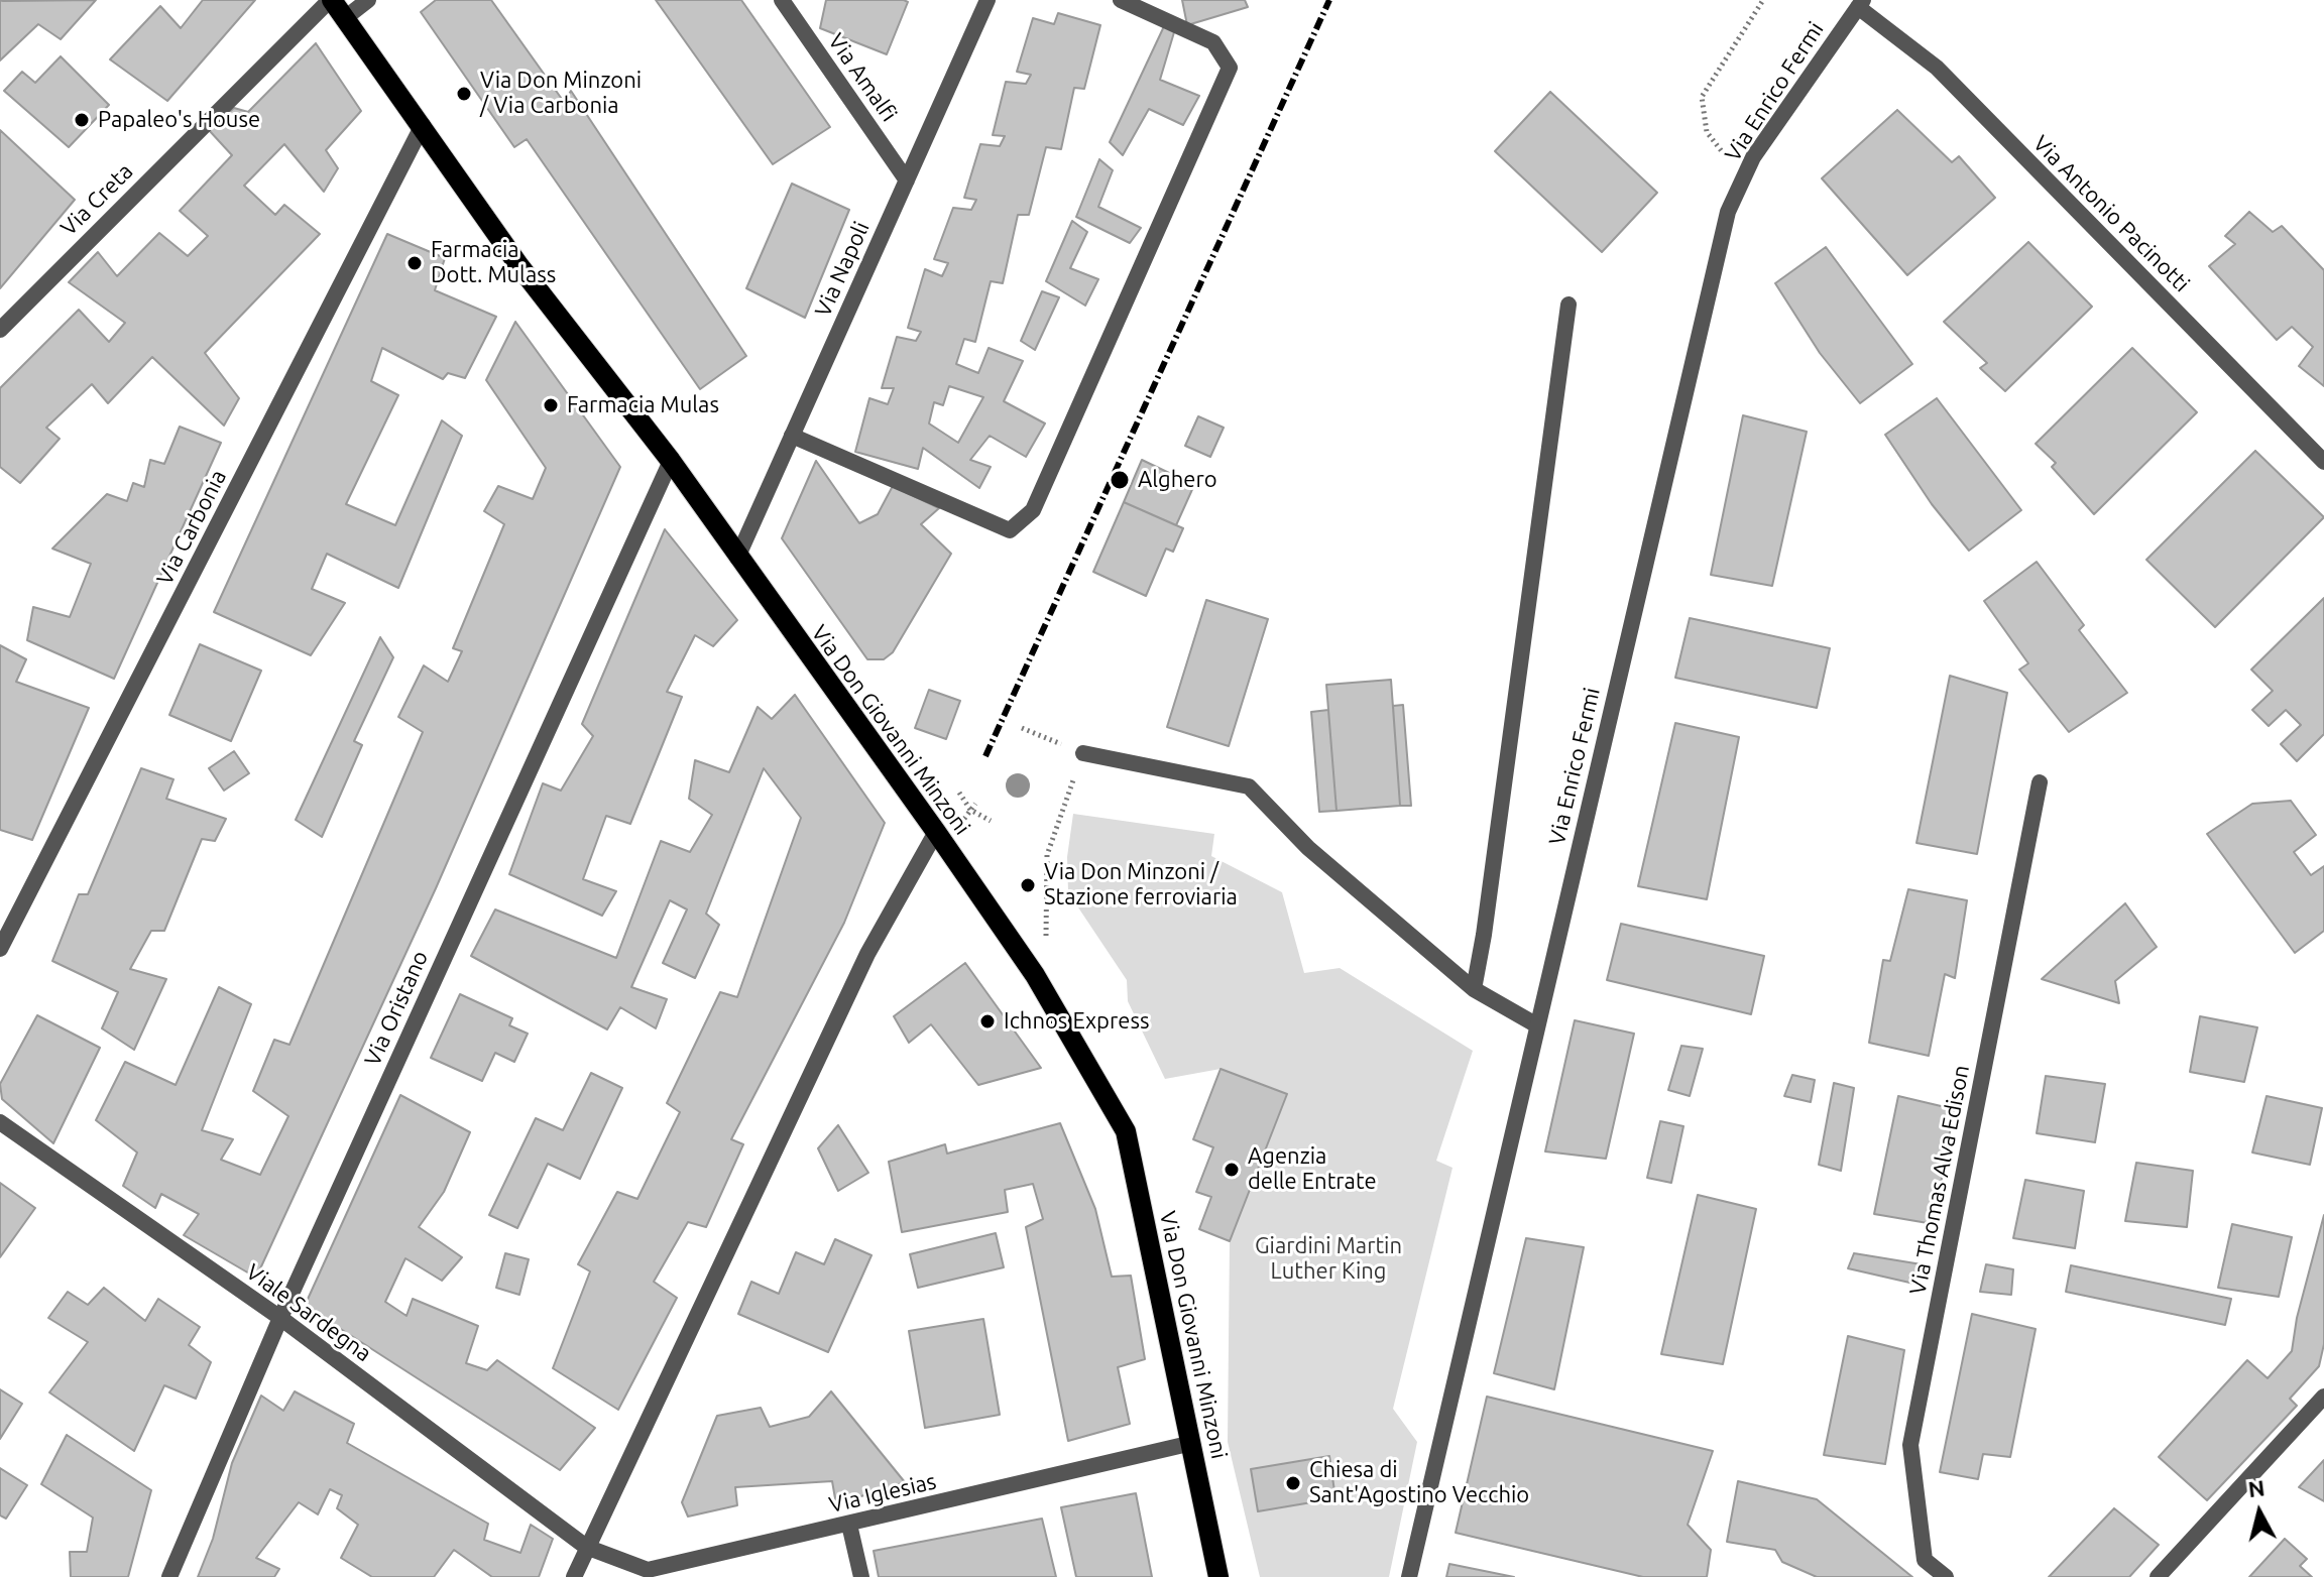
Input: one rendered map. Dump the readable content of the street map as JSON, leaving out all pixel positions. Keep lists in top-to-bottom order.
{
  "streets": {
    "main road": ["Via Don Giovanni Minzoni"],
    "street": [
      "Via Amalfi",
      "Via Enrico Fermi",
      "Via Creta",
      "Via Antonio Pacinotti",
      "Via Napoli",
      "Via Carbonia",
      "Via Oristano",
      "Via Thomas Alva Edison",
      "Viale Sardegna",
      "Via Iglesias"
    ]
  },
  "crossings": [
    ["Via Amalfi", "Via Napoli"],
    ["Via Enrico Fermi", "Via Antonio Pacinotti"],
    ["Via Creta", "Via Don Giovanni Minzoni"],
    ["Via Napoli", "Via Don Giovanni Minzoni"],
    ["Via Carbonia", "Via Don Giovanni Minzoni"],
    ["Via Don Giovanni Minzoni", "Via Oristano"],
    ["Via Don Giovanni Minzoni", "Via Iglesias"],
    ["Via Oristano", "Viale Sardegna"],
    ["Viale Sardegna", "Via Iglesias"]
  ],
  "parks": ["Giardini Martin Luther King"],
  "places": [
    "Via Don Minzoni / Via Carbonia",
    "Papaleo's House",
    "Farmacia Dott. Mulass",
    "Farmacia Mulas",
    "Alghero",
    "Via Don Minzoni / Stazione ferroviaria",
    "Ichnos Express",
    "Agenzia delle Entrate",
    "Chiesa di Sant'Agostino Vecchio"
  ],
  "north": "top"
}
